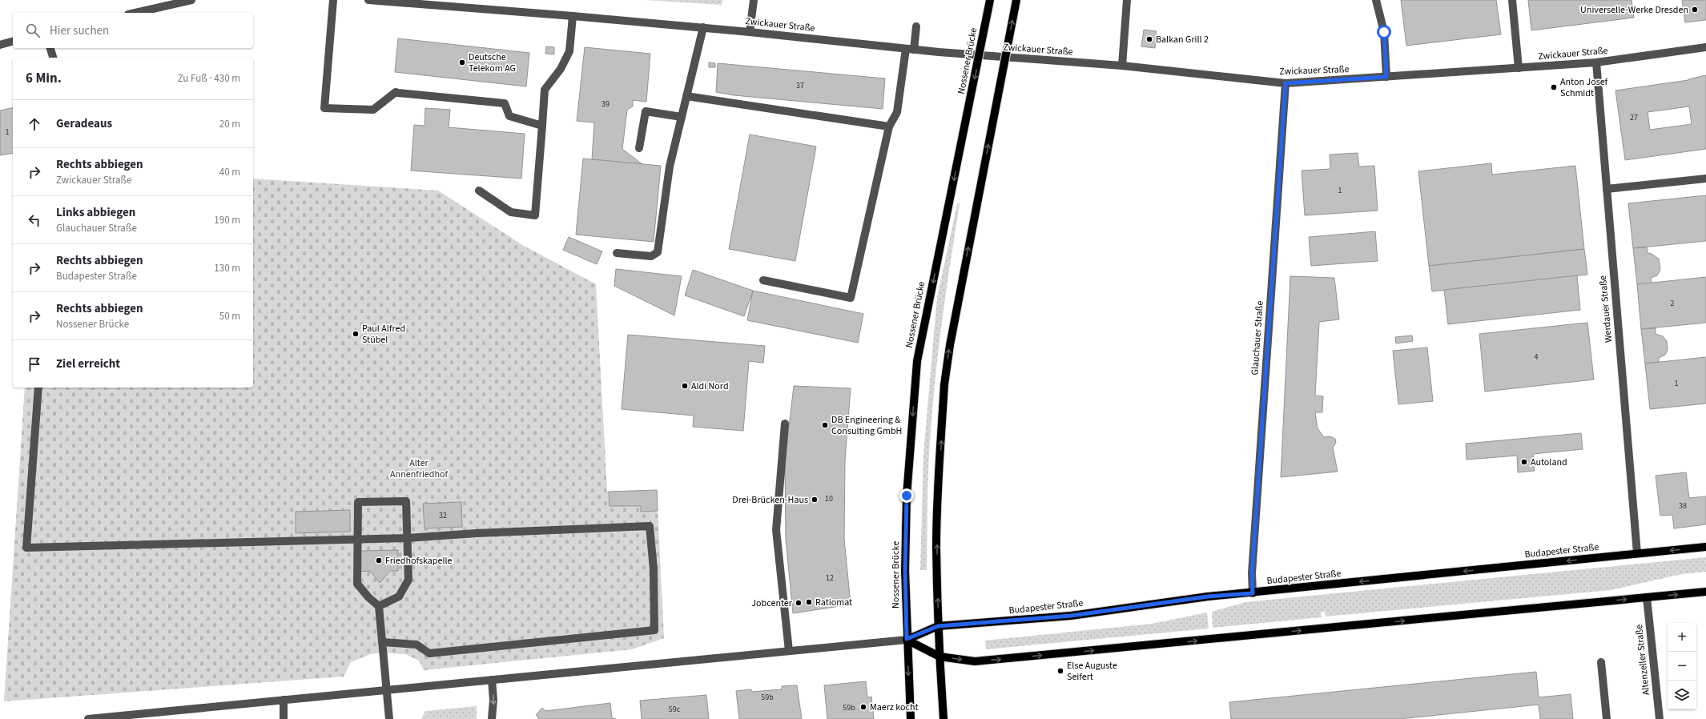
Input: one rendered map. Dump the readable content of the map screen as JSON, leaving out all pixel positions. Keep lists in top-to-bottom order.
{
  "streets": {
    "main road": ["Nossener Brücke", "Budapester Straße"],
    "street": [
      "Zwickauer Straße",
      "Werdauer Straße",
      "Glauchauer Straße",
      "Altenzeller Straße"
    ]
  },
  "crossings": [
    ["Zwickauer Straße", "Werdauer Straße"],
    ["Zwickauer Straße", "Glauchauer Straße"],
    ["Nossener Brücke", "Budapester Straße"],
    ["Werdauer Straße", "Budapester Straße"],
    ["Glauchauer Straße", "Budapester Straße"]
  ],
  "parks": ["Alter Annenfriedhof"],
  "places": [
    "Universelle-Werke Dresden",
    "Balkan Grill 2",
    "Deutsche Telekom AG",
    "Anton Josef Schmidt",
    "Paul Alfred Stübel",
    "Aldi Nord",
    "DB Engineering & Consulting GmbH",
    "Autoland",
    "Drei-Brücken-Haus",
    "Friedhofskapelle",
    "Ratiomat",
    "Jobcenter",
    "Else Auguste Seifert",
    "Maerz kocht"
  ],
  "house_numbers": [
    "37",
    "39",
    "27",
    "1",
    "1",
    "2",
    "4",
    "1",
    "10",
    "38",
    "32",
    "12",
    "59b",
    "59b",
    "59c"
  ],
  "page": {
    "search": "Hier suchen",
    "heading": ["6 Min.", "Zu Fuß · 430 m"],
    "list": [
      ["Geradeaus", "20 m"],
      ["Rechts abbiegen", "Zwickauer Straße", "40 m"],
      ["Links abbiegen", "Glauchauer Straße", "190 m"],
      ["Rechts abbiegen", "Budapester Straße", "130 m"],
      ["Rechts abbiegen", "Nossener Brücke", "50 m"],
      "Ziel erreicht"
    ],
    "map_buttons": ["+", "−"]
  }
}
